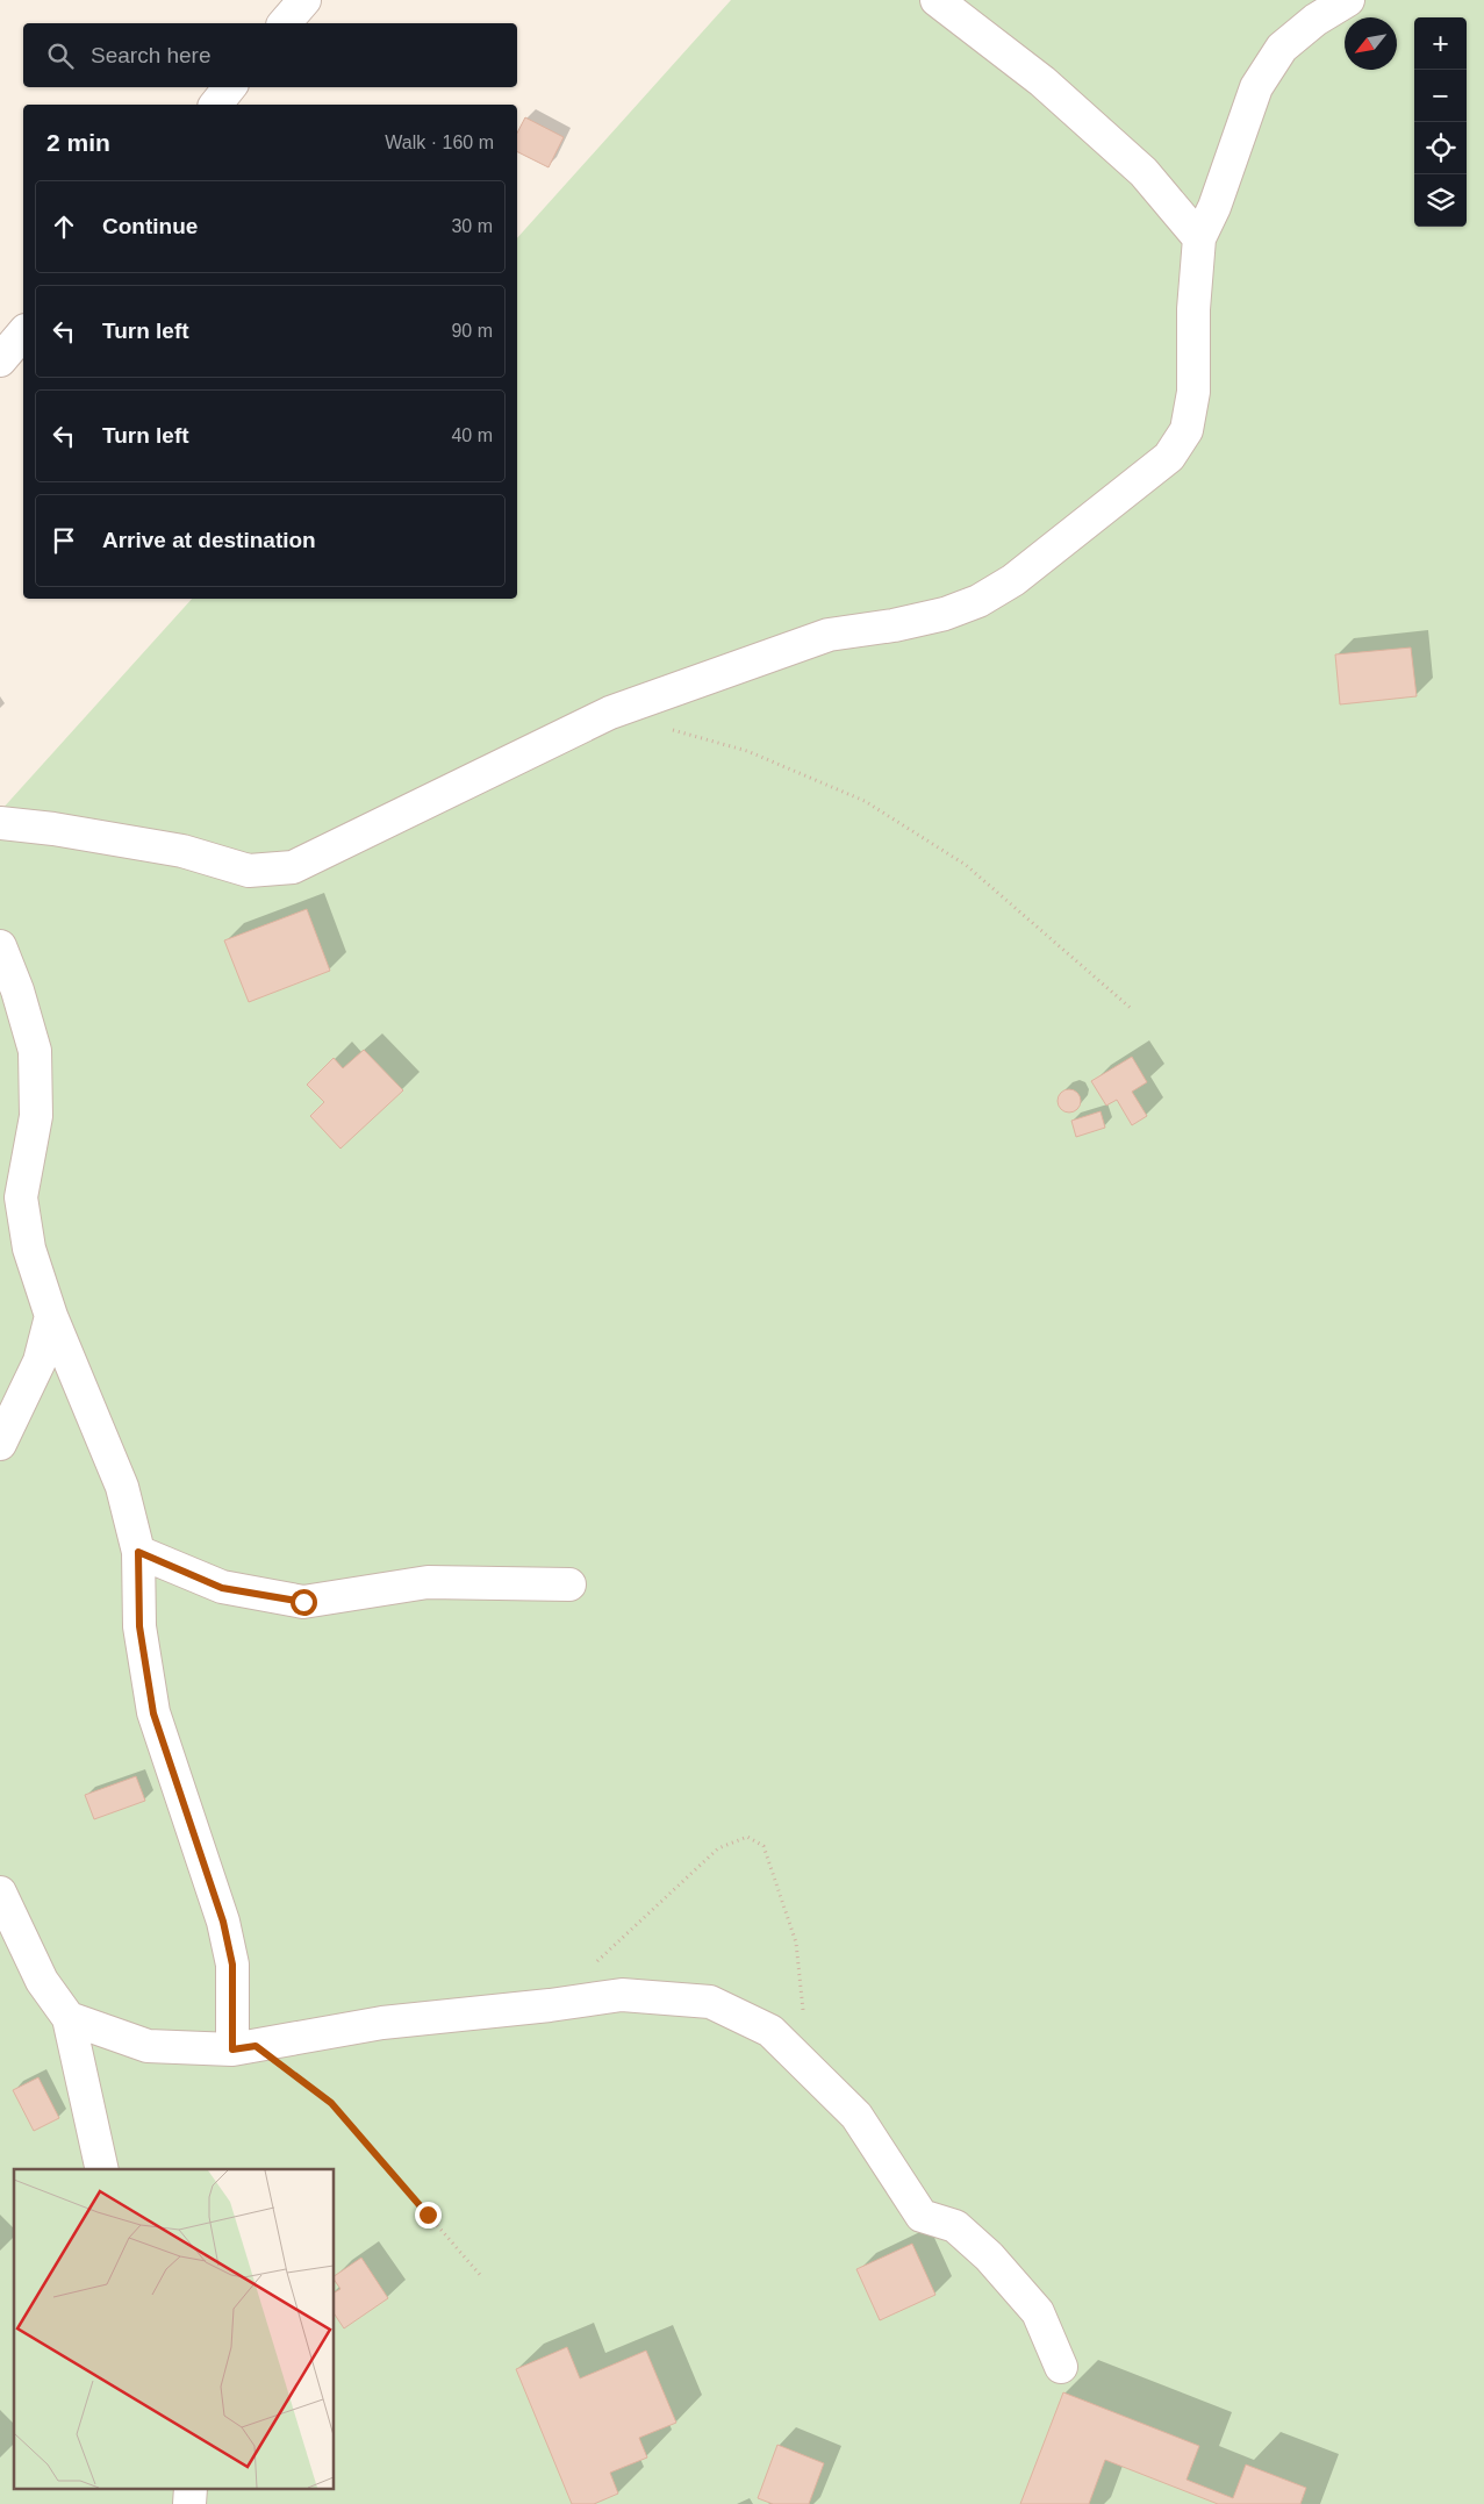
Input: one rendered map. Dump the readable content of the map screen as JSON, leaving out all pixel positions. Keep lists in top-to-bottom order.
{
  "north": "bottom left",
  "page": {
    "map_buttons": ["+", "−"],
    "search": "Search here",
    "heading": ["2 min", "Walk · 160 m"],
    "list": [
      ["Continue", "30 m"],
      ["Turn left", "90 m"],
      ["Turn left", "40 m"],
      "Arrive at destination"
    ]
  }
}
